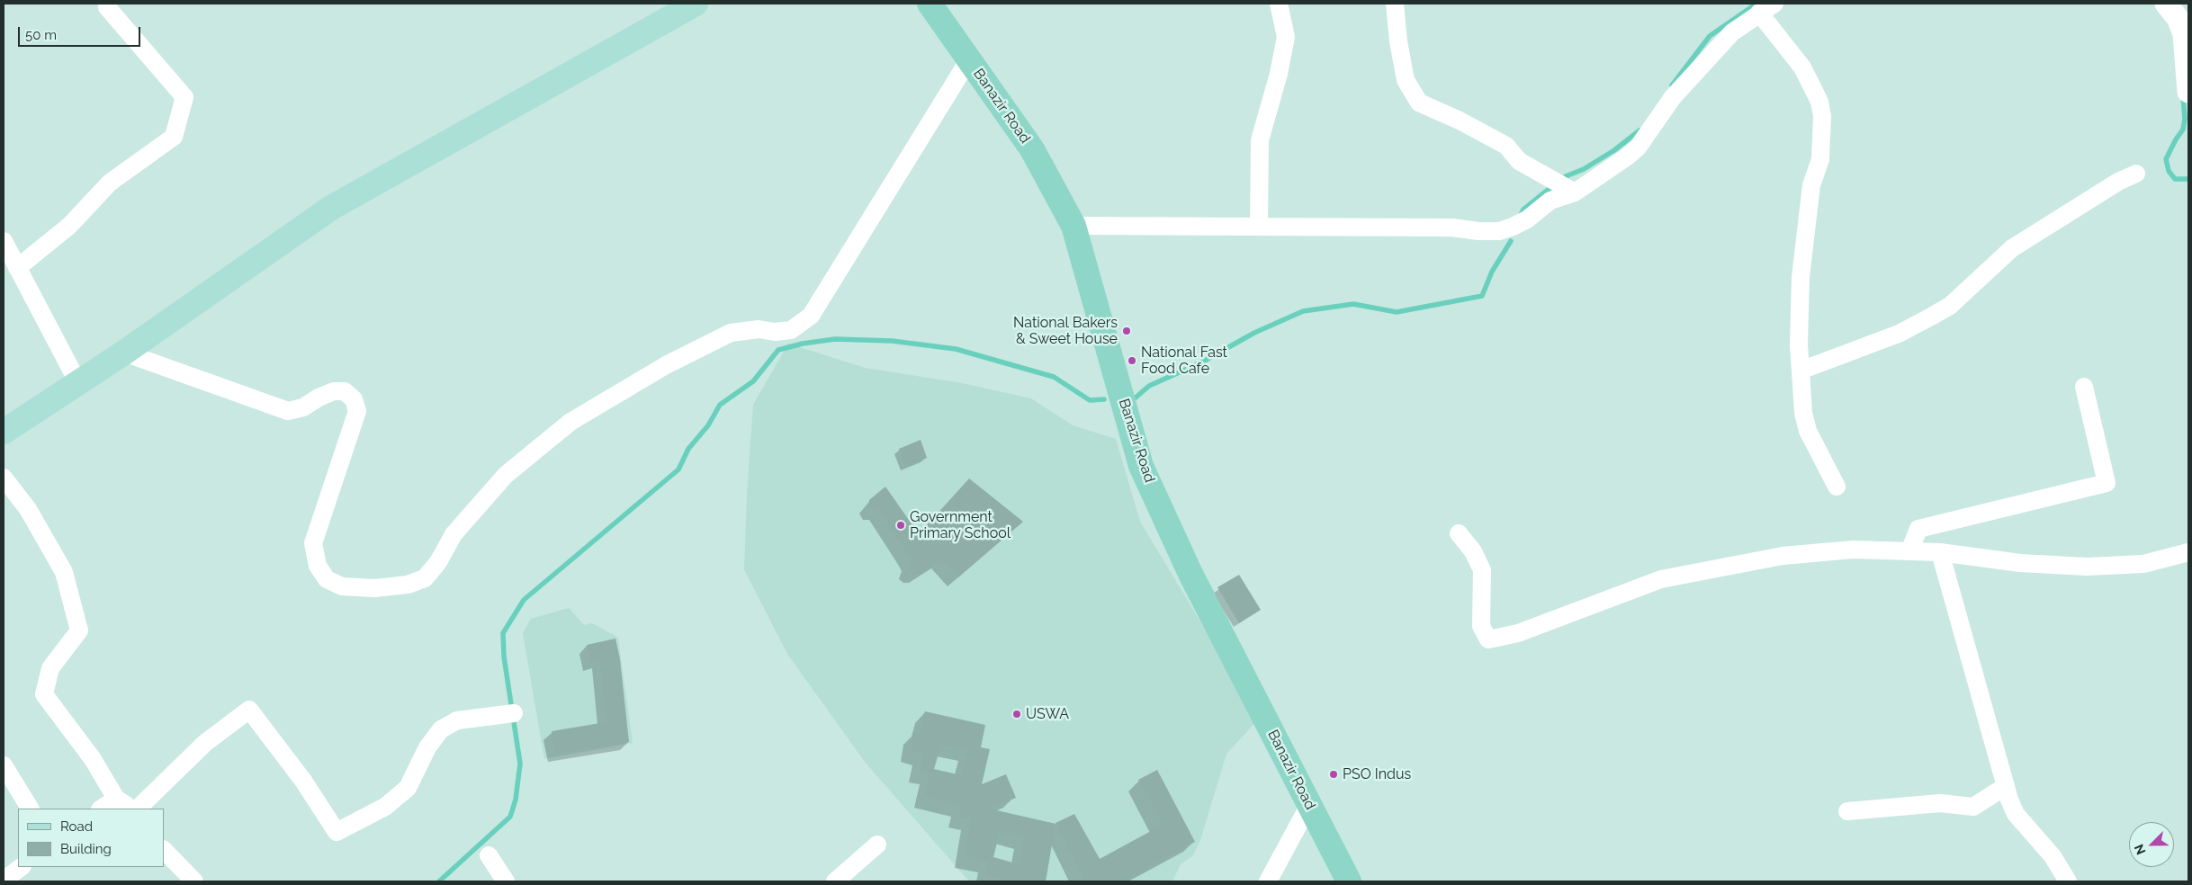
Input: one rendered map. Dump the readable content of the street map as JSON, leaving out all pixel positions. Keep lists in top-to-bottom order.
{
  "streets": {
    "highway": ["Banazir Road"]
  },
  "places": [
    "National Bakers & Sweet House",
    "National Fast Food Cafe",
    "Government Primary School",
    "USWA",
    "PSO Indus"
  ],
  "legend": ["Road", "Building"],
  "scale_bar": "50 m",
  "north": "bottom left"
}
